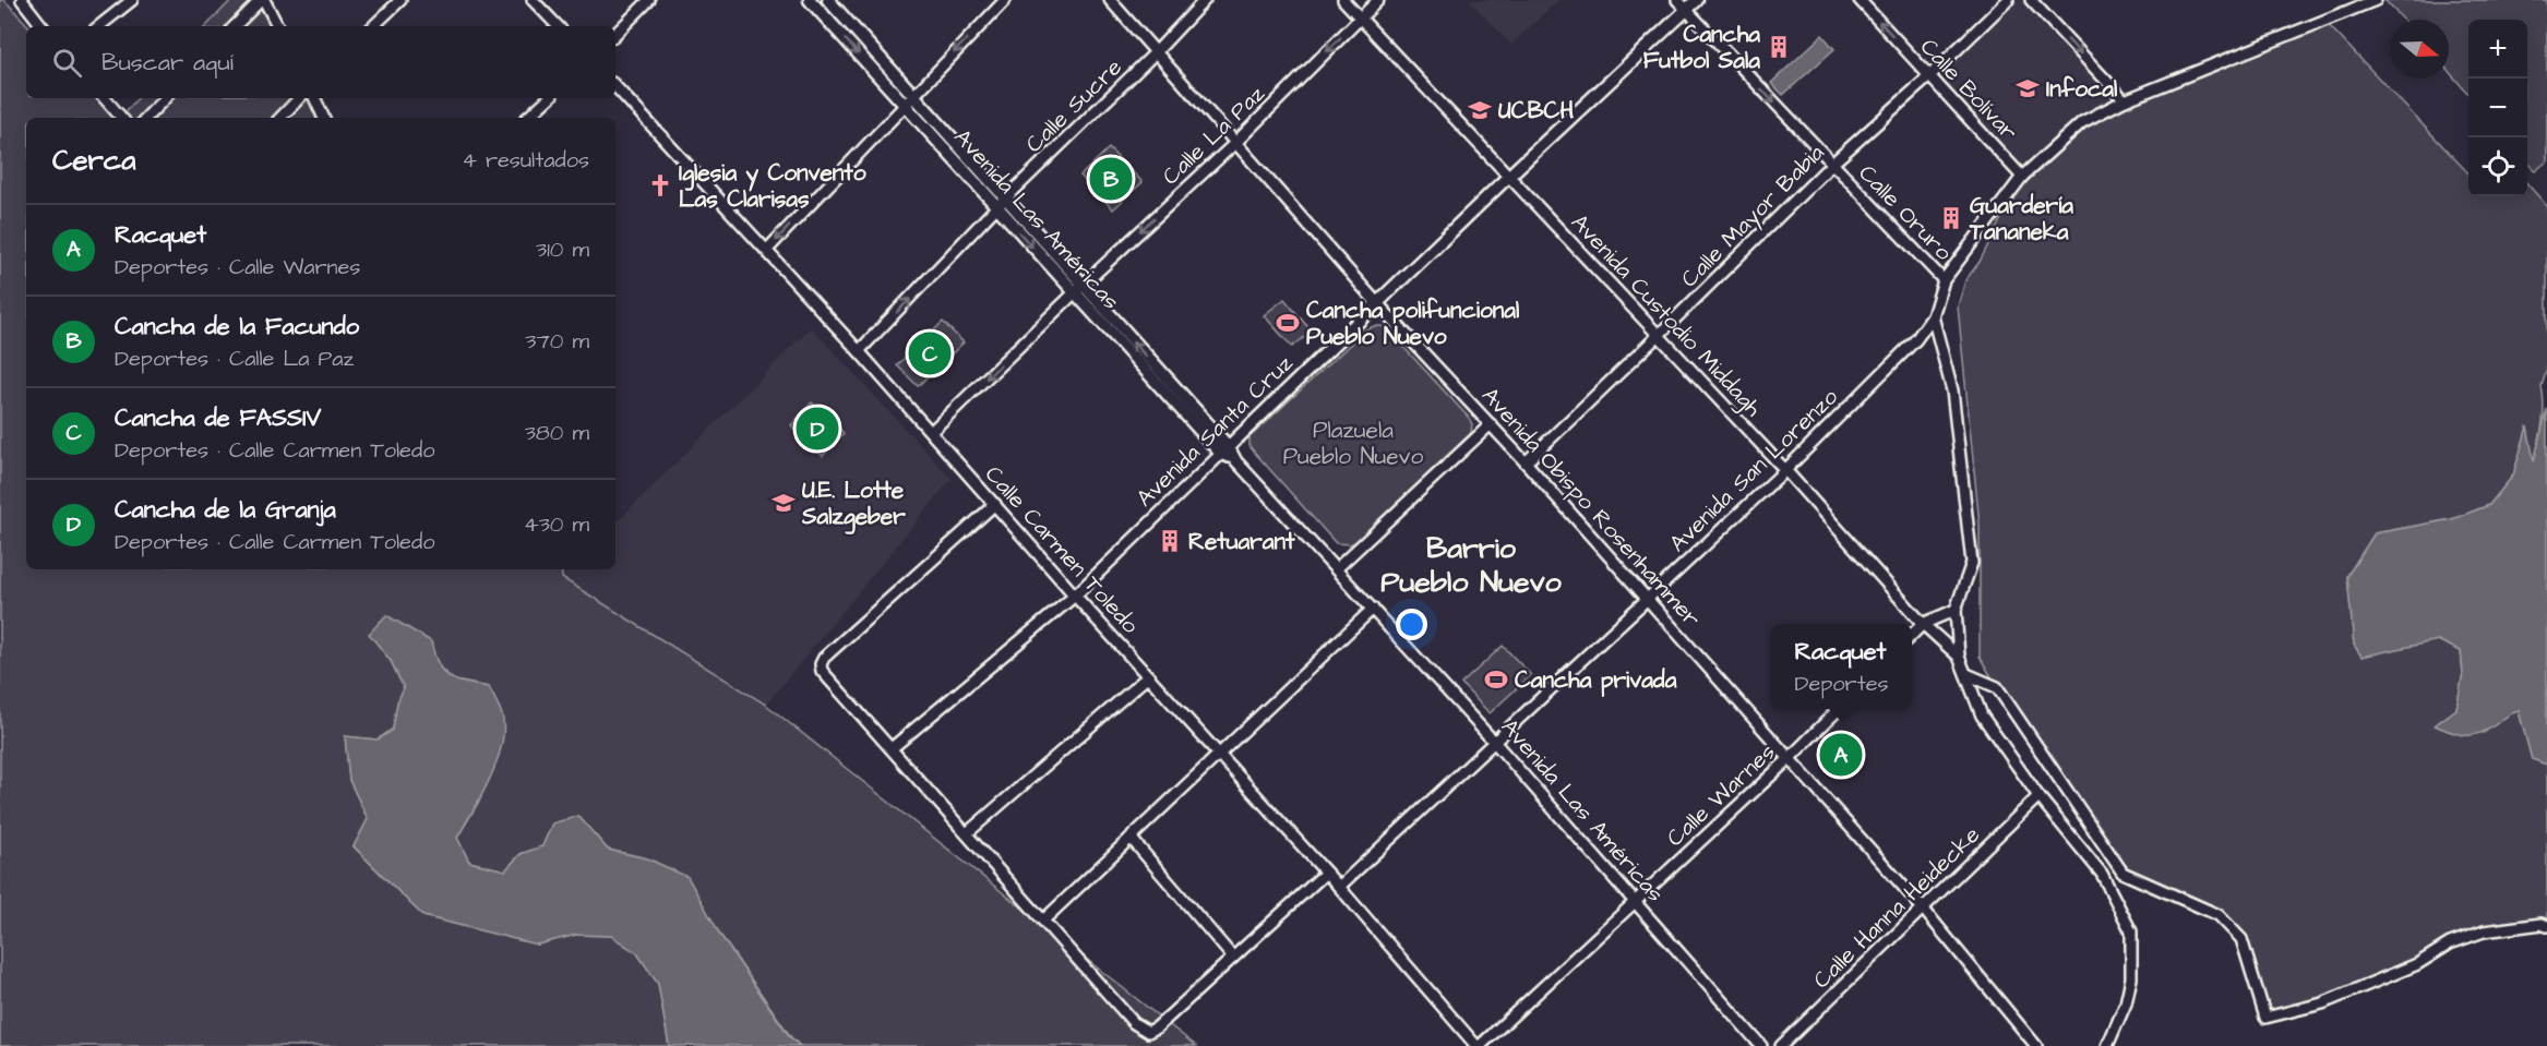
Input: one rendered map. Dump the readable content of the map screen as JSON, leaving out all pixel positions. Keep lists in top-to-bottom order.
{
  "streets": {
    "main road": ["Avenida Las Américas", "Avenida Santa Cruz"],
    "street": [
      "Calle Bolívar",
      "Calle Sucre",
      "Calle La Paz",
      "Calle Oruro",
      "Calle Mayor Babia",
      "Avenida Custodio Middagh",
      "Avenida San Lorenzo",
      "Avenida Obispo Rosenhammer",
      "Calle Carmen Toledo",
      "Calle Warnes",
      "Calle Hanna Heidecke"
    ]
  },
  "crossings": [
    ["Calle Bolívar", "Calle Mayor Babia"],
    ["Calle Sucre", "Avenida Las Américas"],
    ["Calle Sucre", "Avenida Obispo Rosenhammer"],
    ["Calle Sucre", "Calle Carmen Toledo"],
    ["Calle La Paz", "Avenida Las Américas"],
    ["Calle La Paz", "Avenida Custodio Middagh"],
    ["Calle La Paz", "Avenida Obispo Rosenhammer"],
    ["Calle La Paz", "Calle Carmen Toledo"],
    ["Calle Oruro", "Calle Mayor Babia"],
    ["Calle Oruro", "Avenida Santa Cruz"],
    ["Calle Oruro", "Avenida San Lorenzo"],
    ["Calle Mayor Babia", "Avenida Custodio Middagh"],
    ["Calle Mayor Babia", "Avenida Obispo Rosenhammer"],
    ["Avenida Las Américas", "Avenida Santa Cruz"],
    ["Avenida Las Américas", "Avenida San Lorenzo"],
    ["Avenida Las Américas", "Calle Warnes"],
    ["Avenida Custodio Middagh", "Avenida Santa Cruz"],
    ["Avenida Custodio Middagh", "Avenida San Lorenzo"],
    ["Avenida Santa Cruz", "Avenida Obispo Rosenhammer"],
    ["Avenida Santa Cruz", "Calle Carmen Toledo"],
    ["Avenida San Lorenzo", "Avenida Obispo Rosenhammer"],
    ["Avenida San Lorenzo", "Calle Carmen Toledo"],
    ["Avenida Obispo Rosenhammer", "Calle Warnes"],
    ["Avenida Obispo Rosenhammer", "Calle Hanna Heidecke"],
    ["Calle Carmen Toledo", "Calle Warnes"]
  ],
  "one_way": [
    "Calle Bolívar",
    "Calle Sucre",
    "Calle La Paz",
    "Calle Oruro"
  ],
  "districts": ["Barrio Pueblo Nuevo"],
  "parks": ["Plazuela Pueblo Nuevo"],
  "places": {
    "building": ["Cancha Futbol Sala", "Guardería Tananeka", "Retuarant"],
    "school or university": ["Infocal", "UCBCH", "U.E. Lotte Salzgeber"],
    "church": ["Iglesia y Convento Las Clarisas"],
    "sports": ["Cancha polifuncional Pueblo Nuevo", "Cancha privada"]
  },
  "north": "right",
  "page": {
    "map_buttons": ["+", "−"],
    "search": "Buscar aquí",
    "heading": ["Cerca", "4 resultados"],
    "pins": [
      "B",
      "C",
      "D",
      "A"
    ],
    "list": [
      {
        "mark": "A",
        "name": "Racquet",
        "note": "Deportes · Calle Warnes",
        "value": "310 m"
      },
      {
        "mark": "B",
        "name": "Cancha de la Facundo",
        "note": "Deportes · Calle La Paz",
        "value": "370 m"
      },
      {
        "mark": "C",
        "name": "Cancha de FASSIV",
        "note": "Deportes · Calle Carmen Toledo",
        "value": "380 m"
      },
      {
        "mark": "D",
        "name": "Cancha de la Granja",
        "note": "Deportes · Calle Carmen Toledo",
        "value": "430 m"
      }
    ],
    "popup": ["Racquet", "Deportes"]
  }
}
